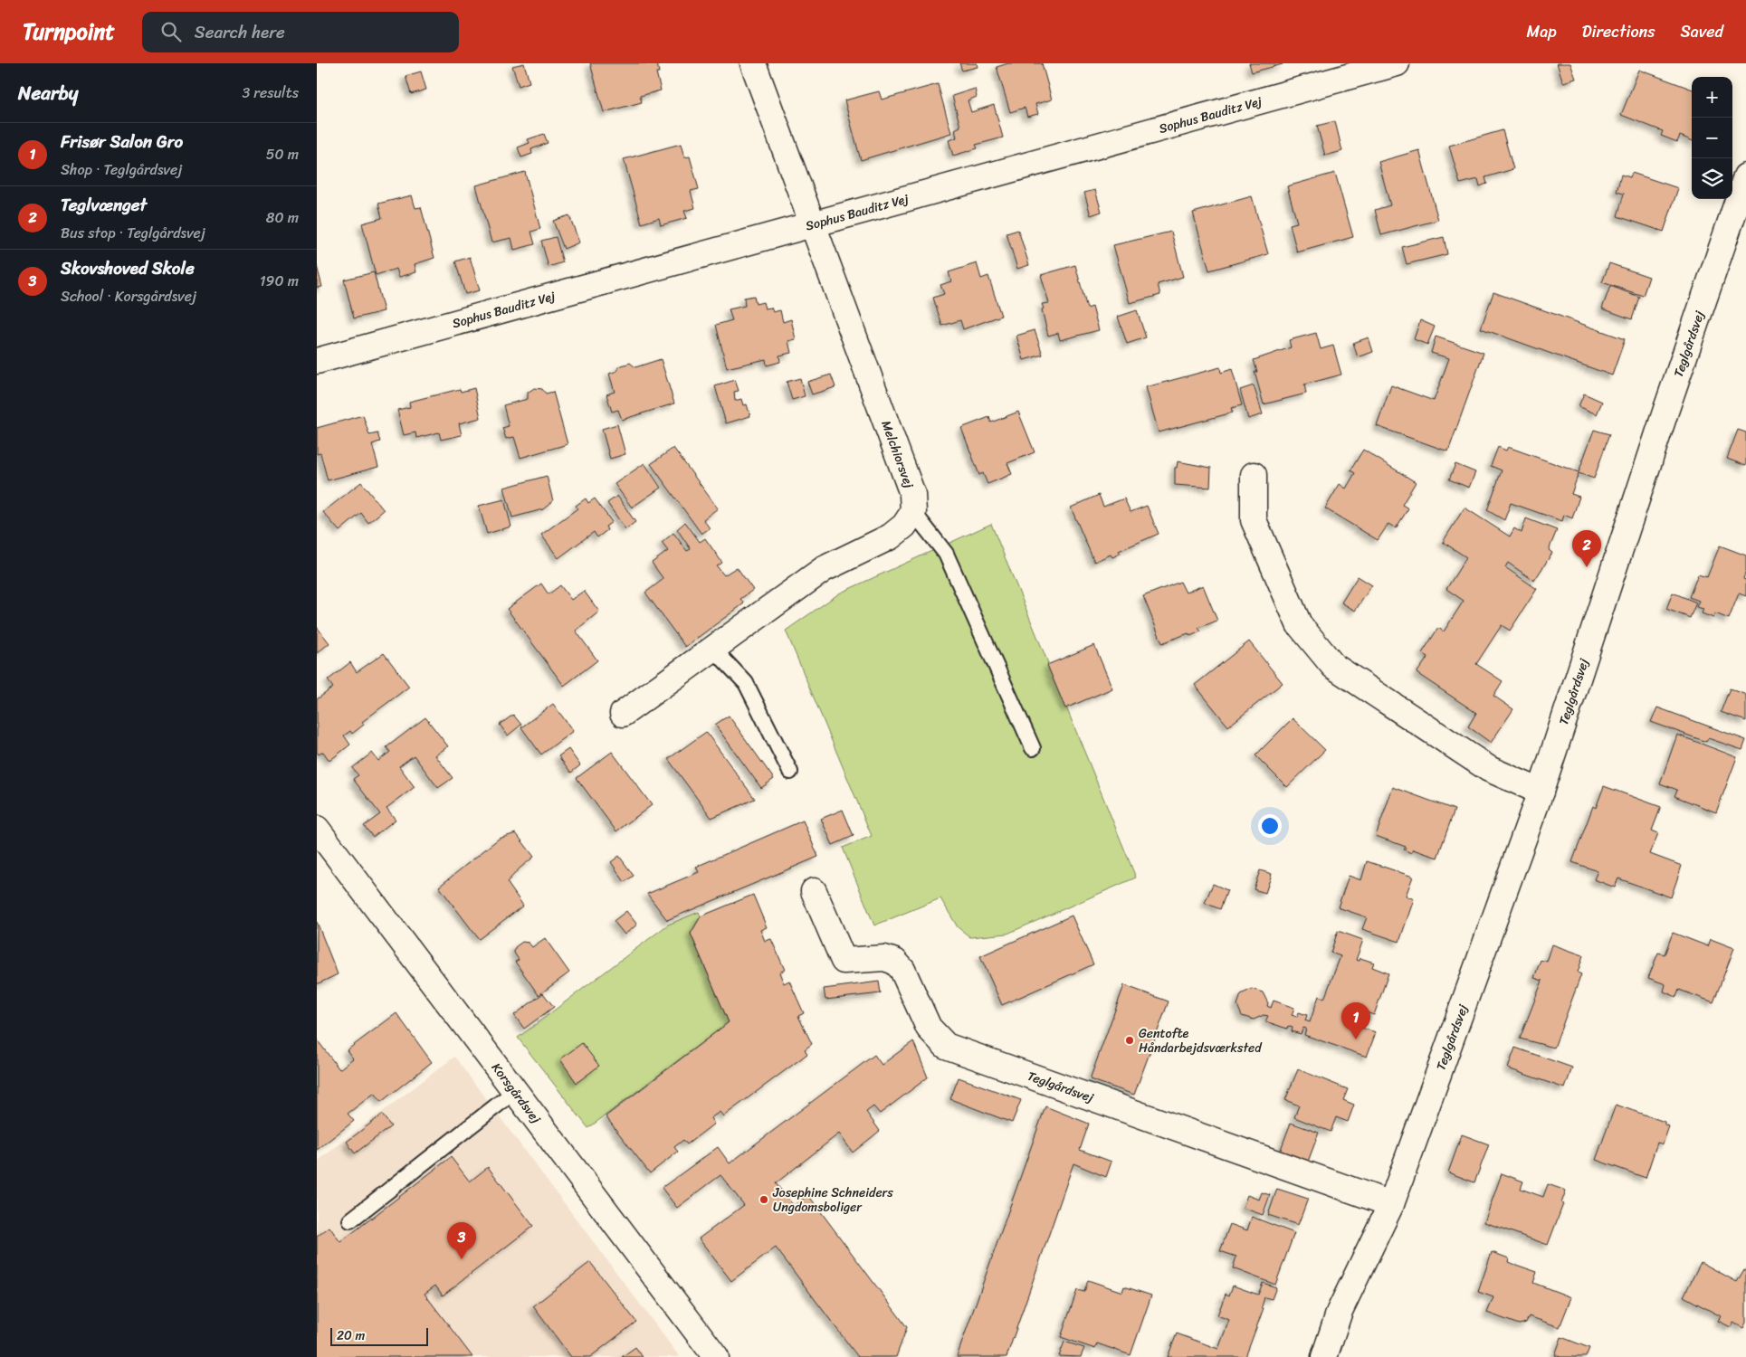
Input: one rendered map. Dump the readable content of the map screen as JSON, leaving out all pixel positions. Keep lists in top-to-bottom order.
{
  "streets": {
    "street": [
      "Sophus Bauditz Vej",
      "Teglgårdsvej",
      "Melchiorsvej",
      "Korsgårdsvej"
    ]
  },
  "crossings": [
    ["Sophus Bauditz Vej", "Melchiorsvej"]
  ],
  "places": ["Gentofte Håndarbejdsværksted", "Josephine Schneiders Ungdomsboliger"],
  "scale_bar": "20 m",
  "page": {
    "header": "Turnpoint",
    "search": "Search here",
    "nav": ["Map", "Directions", "Saved"],
    "heading": ["Nearby", "3 results"],
    "map_buttons": ["+", "−"],
    "list": [
      {
        "mark": "1",
        "name": "Frisør Salon Gro",
        "note": "Shop · Teglgårdsvej",
        "value": "50 m"
      },
      {
        "mark": "2",
        "name": "Teglvænget",
        "note": "Bus stop · Teglgårdsvej",
        "value": "80 m"
      },
      {
        "mark": "3",
        "name": "Skovshoved Skole",
        "note": "School · Korsgårdsvej",
        "value": "190 m"
      }
    ],
    "pins": ["2", "1", "3"],
    "scale": "20 m"
  }
}
